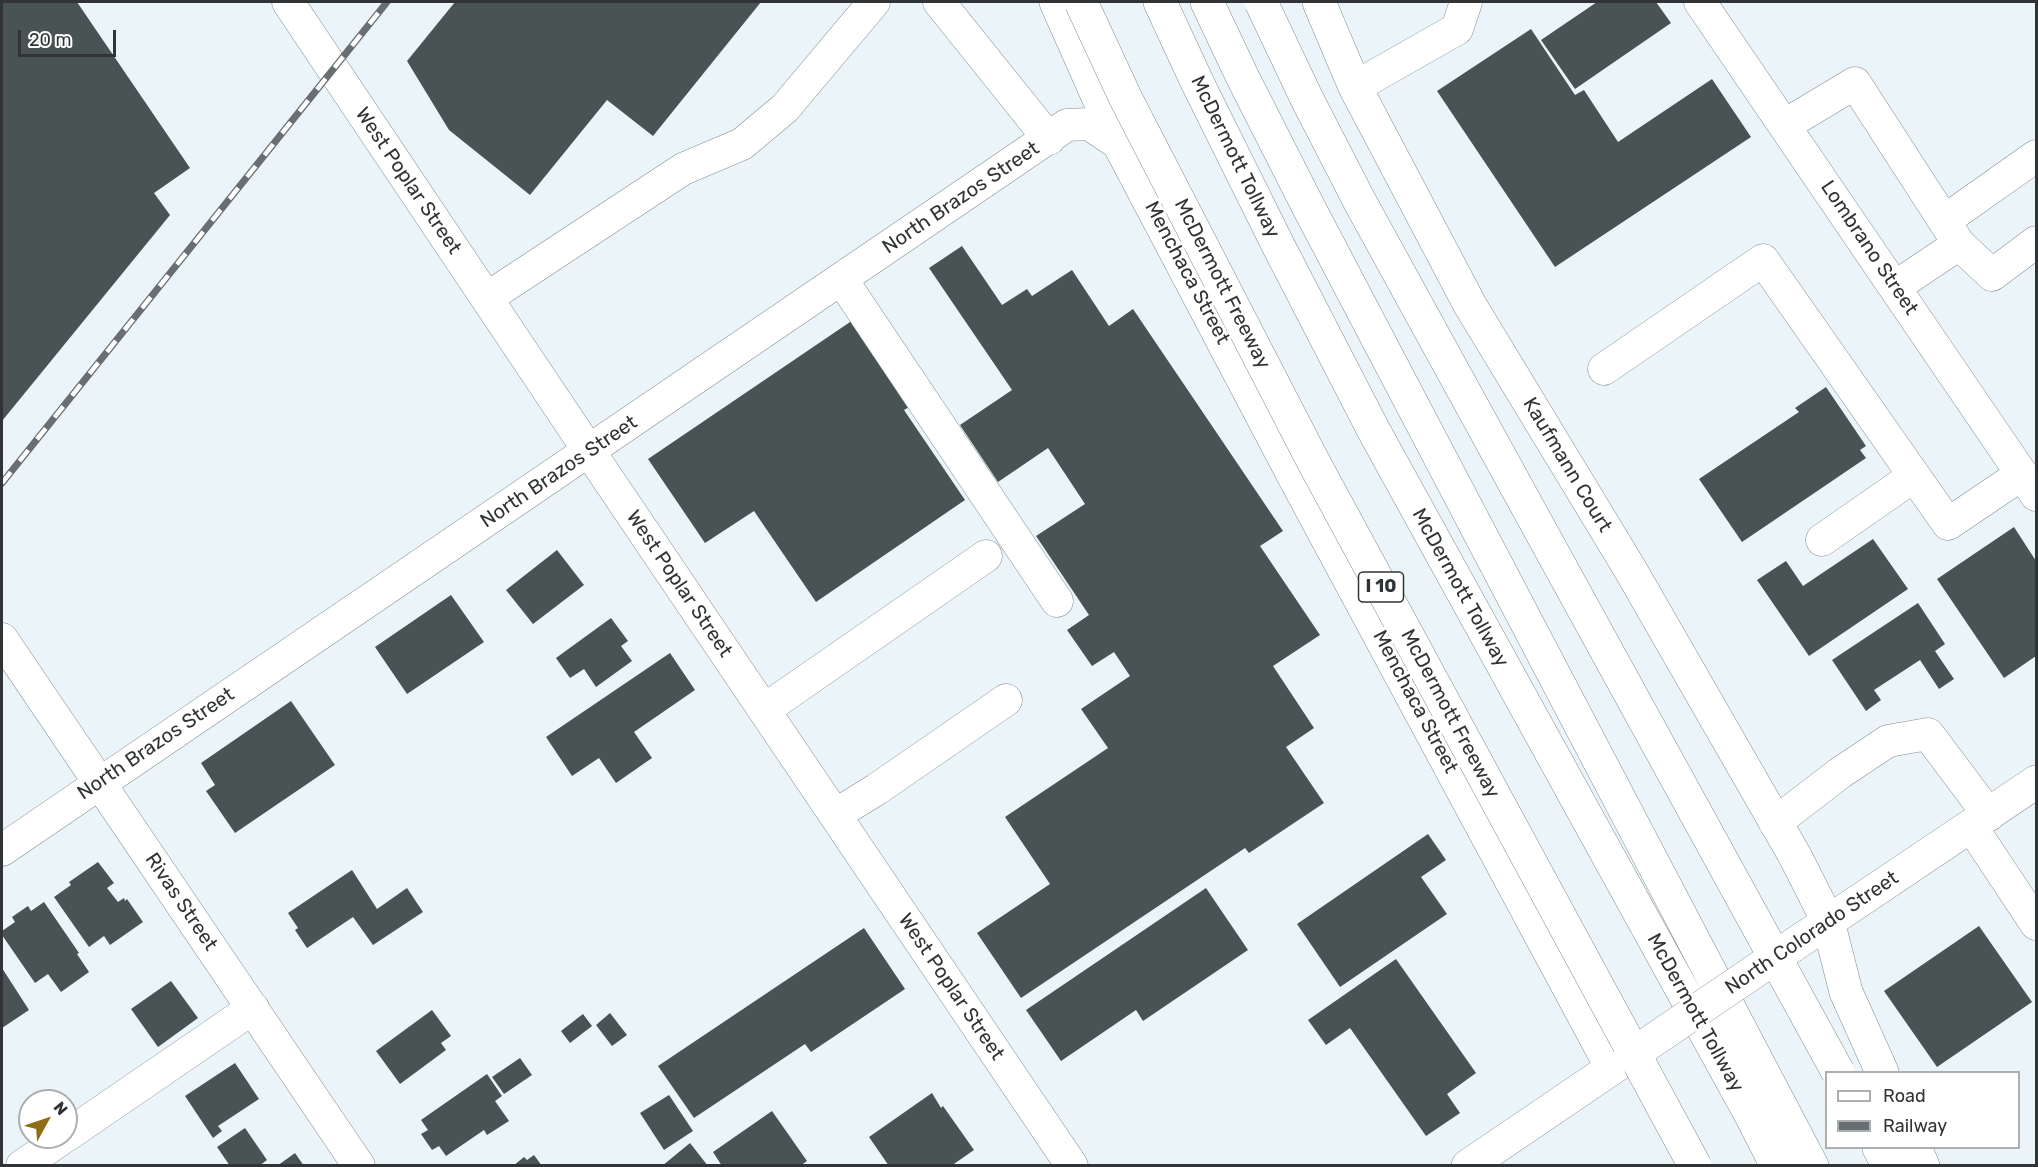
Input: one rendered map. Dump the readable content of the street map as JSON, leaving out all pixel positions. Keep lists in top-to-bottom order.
{
  "streets": {
    "main road": [
      "McDermott Tollway",
      "Menchaca Street",
      "McDermott Freeway",
      "Kaufmann Court",
      "I 10",
      "North Colorado Street"
    ],
    "street": [
      "West Poplar Street",
      "North Brazos Street",
      "Lombrano Street",
      "Rivas Street"
    ]
  },
  "crossings": [
    ["West Poplar Street", "North Brazos Street"],
    ["North Brazos Street", "Menchaca Street"],
    ["North Brazos Street", "Rivas Street"],
    ["Menchaca Street", "North Colorado Street"],
    ["Kaufmann Court", "North Colorado Street"]
  ],
  "legend": ["Road", "Railway"],
  "scale_bar": "20 m",
  "north": "top right"
}
